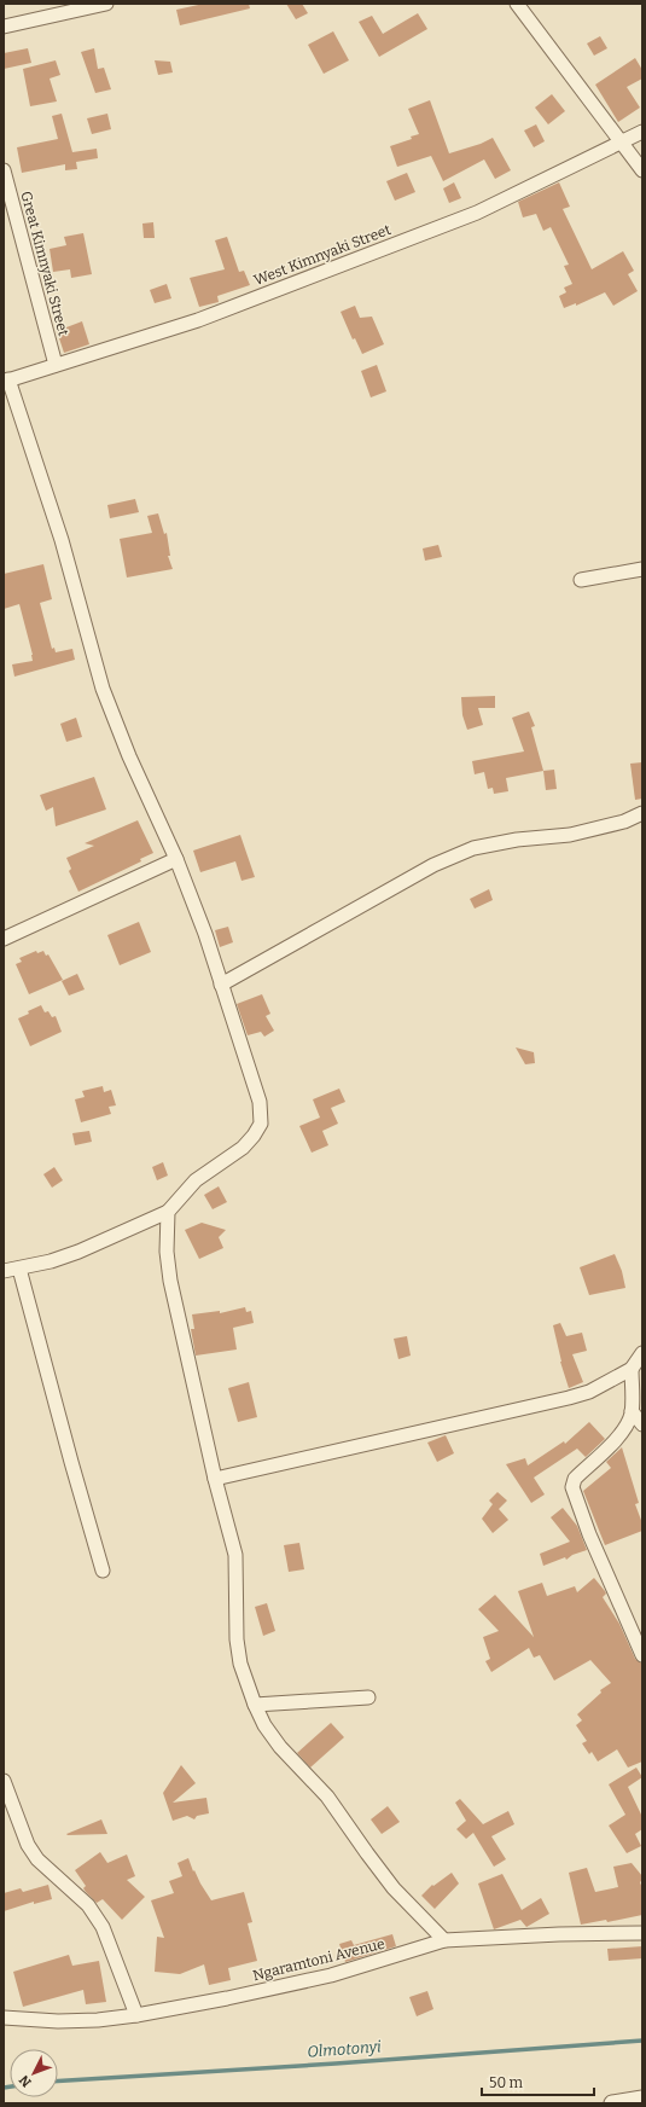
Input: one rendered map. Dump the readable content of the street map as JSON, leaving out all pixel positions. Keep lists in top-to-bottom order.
{
  "streets": {
    "street": ["West Kimnyaki Street", "Great Kimnyaki Street", "Ngaramtoni Avenue"]
  },
  "crossings": [
    ["West Kimnyaki Street", "Great Kimnyaki Street"]
  ],
  "water": ["Olmotonyi"],
  "scale_bar": "50 m",
  "north": "bottom left"
}
